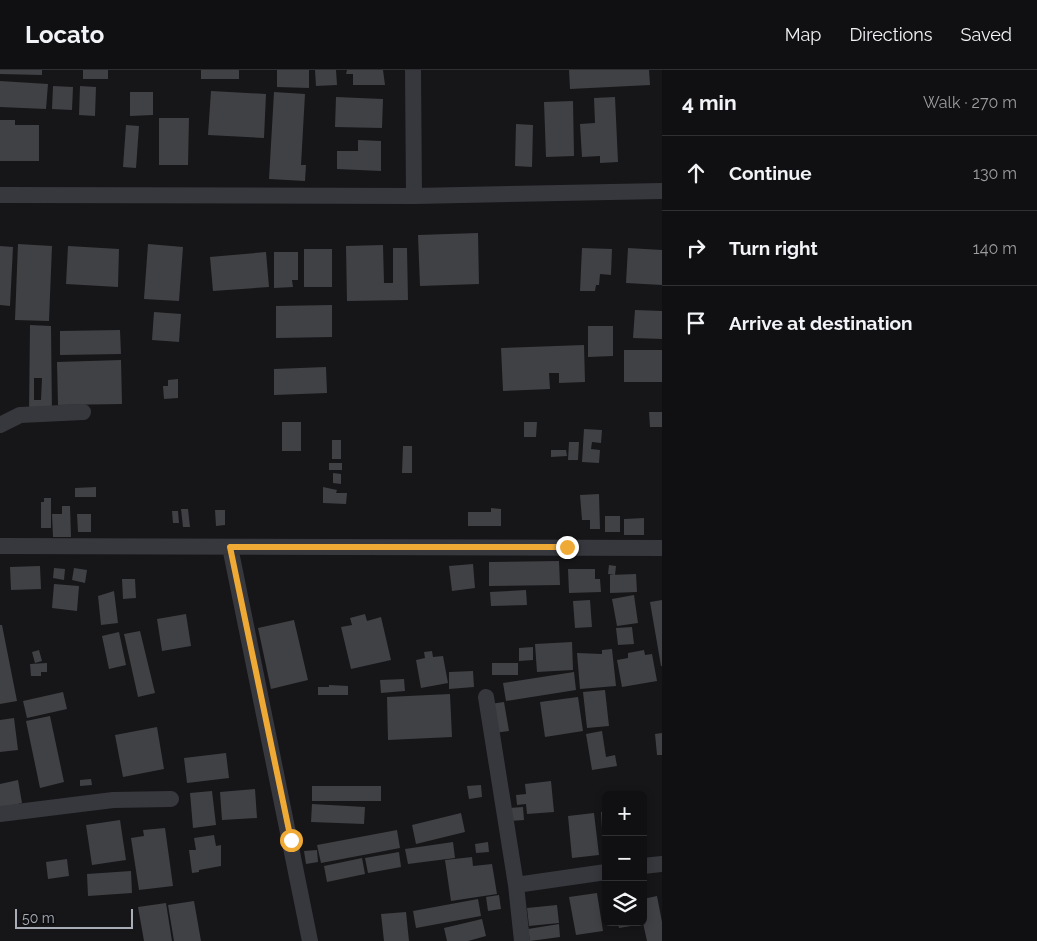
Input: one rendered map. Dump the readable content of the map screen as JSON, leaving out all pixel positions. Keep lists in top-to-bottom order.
{
  "scale_bar": "50 m",
  "page": {
    "header": "Locato",
    "nav": ["Map", "Directions", "Saved"],
    "heading": ["4 min", "Walk · 270 m"],
    "list": [
      ["Continue", "130 m"],
      ["Turn right", "140 m"],
      "Arrive at destination"
    ],
    "map_buttons": ["+", "−"],
    "scale": "50 m"
  }
}
